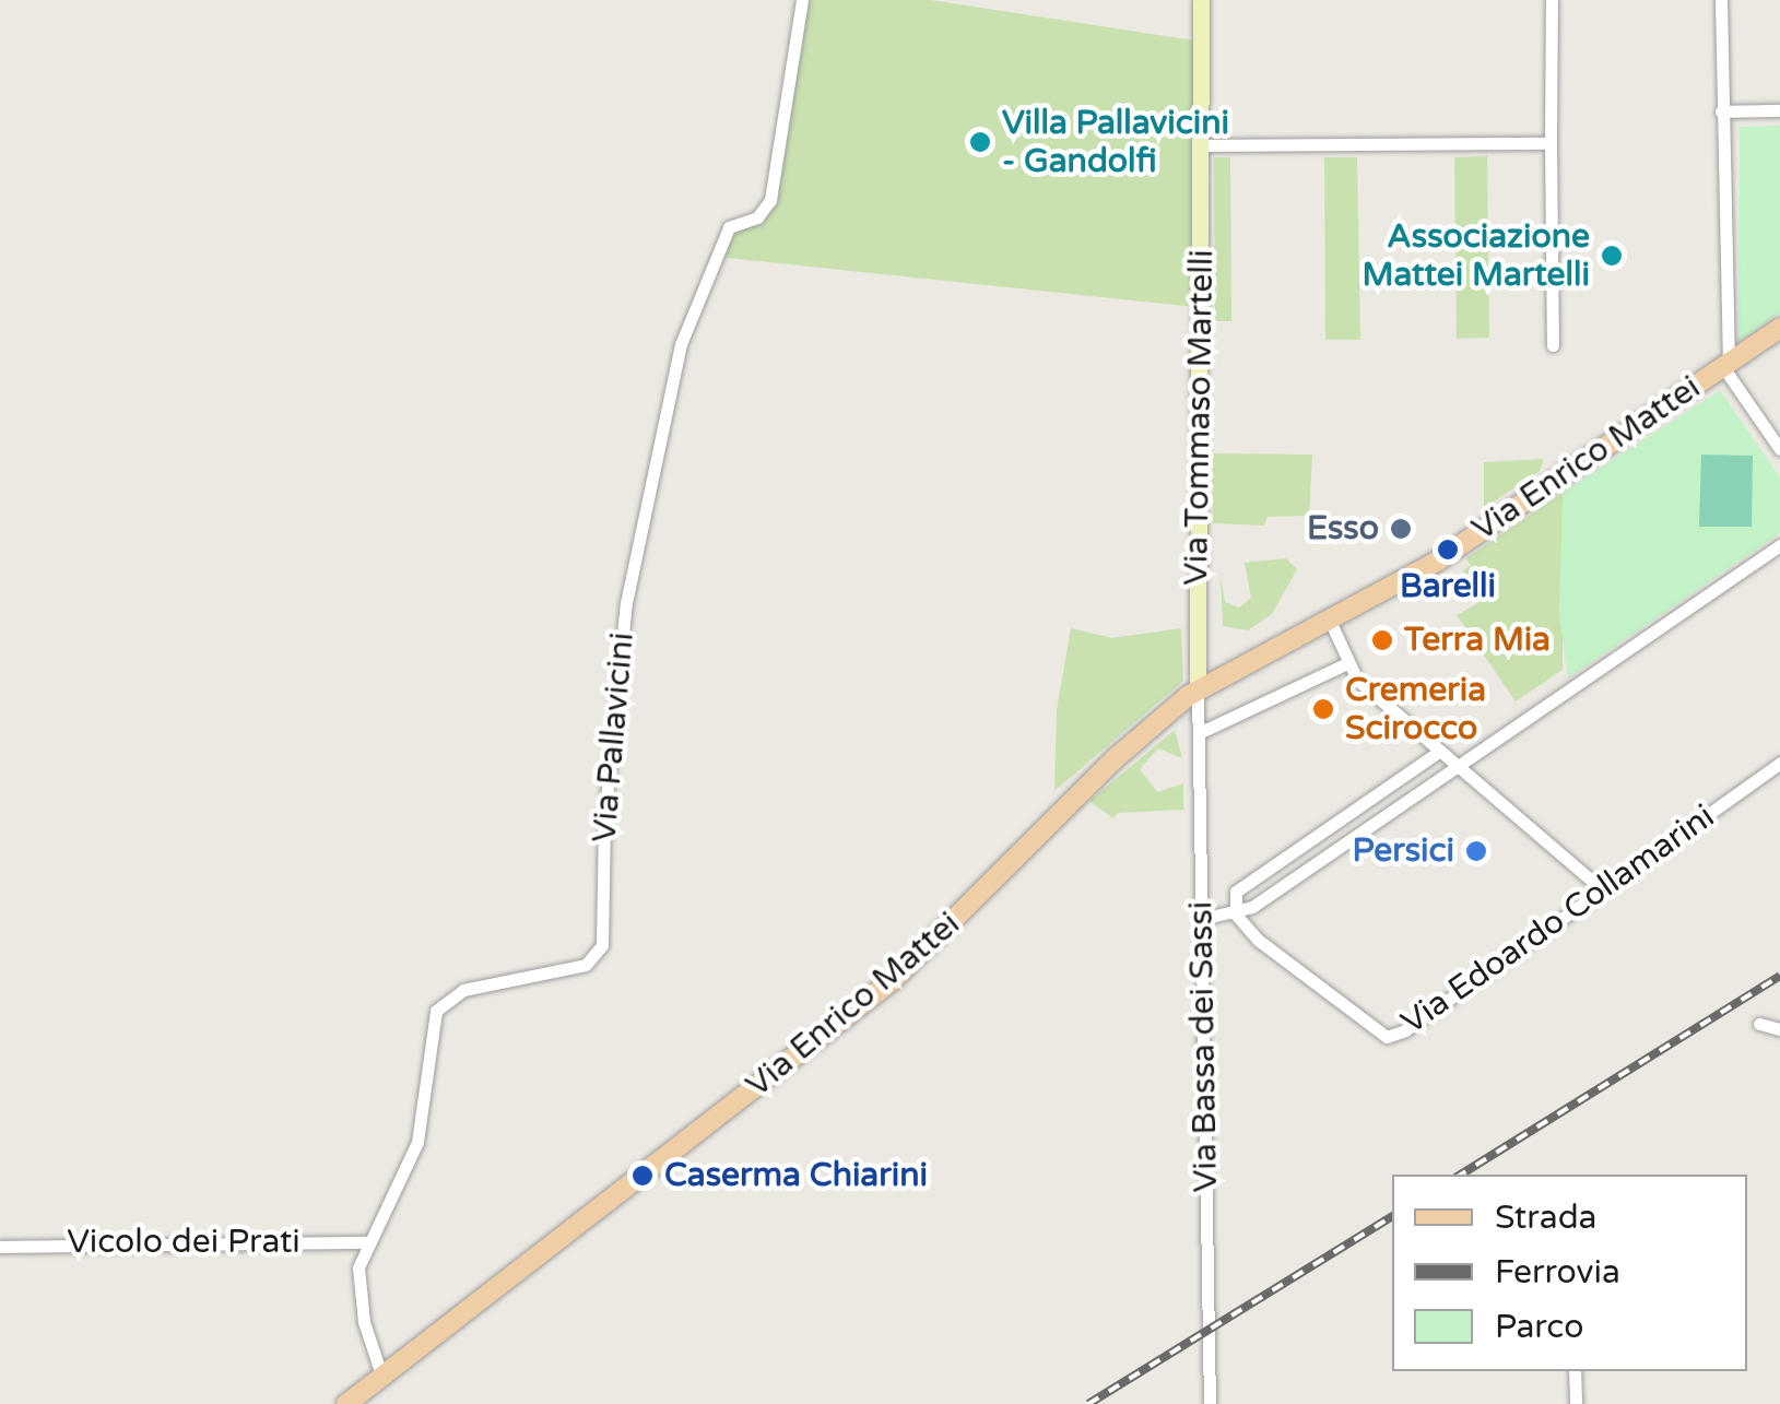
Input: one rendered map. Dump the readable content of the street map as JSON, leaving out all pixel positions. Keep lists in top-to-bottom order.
{
  "streets": {
    "main road": ["Via Tommaso Martelli", "Via Enrico Mattei"],
    "street": [
      "Via Pallavicini",
      "Via Edoardo Collamarini",
      "Via Bassa dei Sassi",
      "Vicolo dei Prati"
    ]
  },
  "crossings": [
    ["Via Tommaso Martelli", "Via Enrico Mattei"],
    ["Via Tommaso Martelli", "Via Bassa dei Sassi"],
    ["Via Enrico Mattei", "Via Pallavicini"],
    ["Via Enrico Mattei", "Via Bassa dei Sassi"],
    ["Via Pallavicini", "Vicolo dei Prati"]
  ],
  "places": [
    "Villa Pallavicini - Gandolfi",
    "Associazione Mattei Martelli",
    "Esso",
    "Barelli",
    "Terra Mia",
    "Cremeria Scirocco",
    "Persici",
    "Caserma Chiarini"
  ],
  "legend": ["Strada", "Ferrovia", "Parco"]
}
